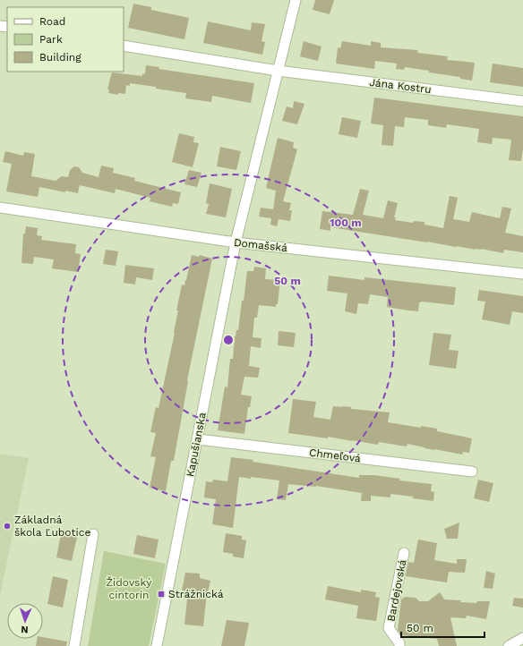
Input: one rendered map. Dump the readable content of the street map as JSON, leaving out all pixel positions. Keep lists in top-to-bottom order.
{
  "streets": {
    "street": [
      "Jána Kostru",
      "Domašská",
      "Kapušianska",
      "Chmeľová",
      "Bardejovská"
    ]
  },
  "crossings": [
    ["Domašská", "Kapušianska"],
    ["Kapušianska", "Chmeľová"]
  ],
  "parks": ["Židovský cintorín"],
  "places": {
    "other": ["Základná škola Ľubotice"],
    "transit": ["Strážnická"]
  },
  "legend": ["Road", "Park", "Building"],
  "scale_bar": "50 m",
  "north": "bottom",
  "rings": ["100 m", "50 m"]
}
